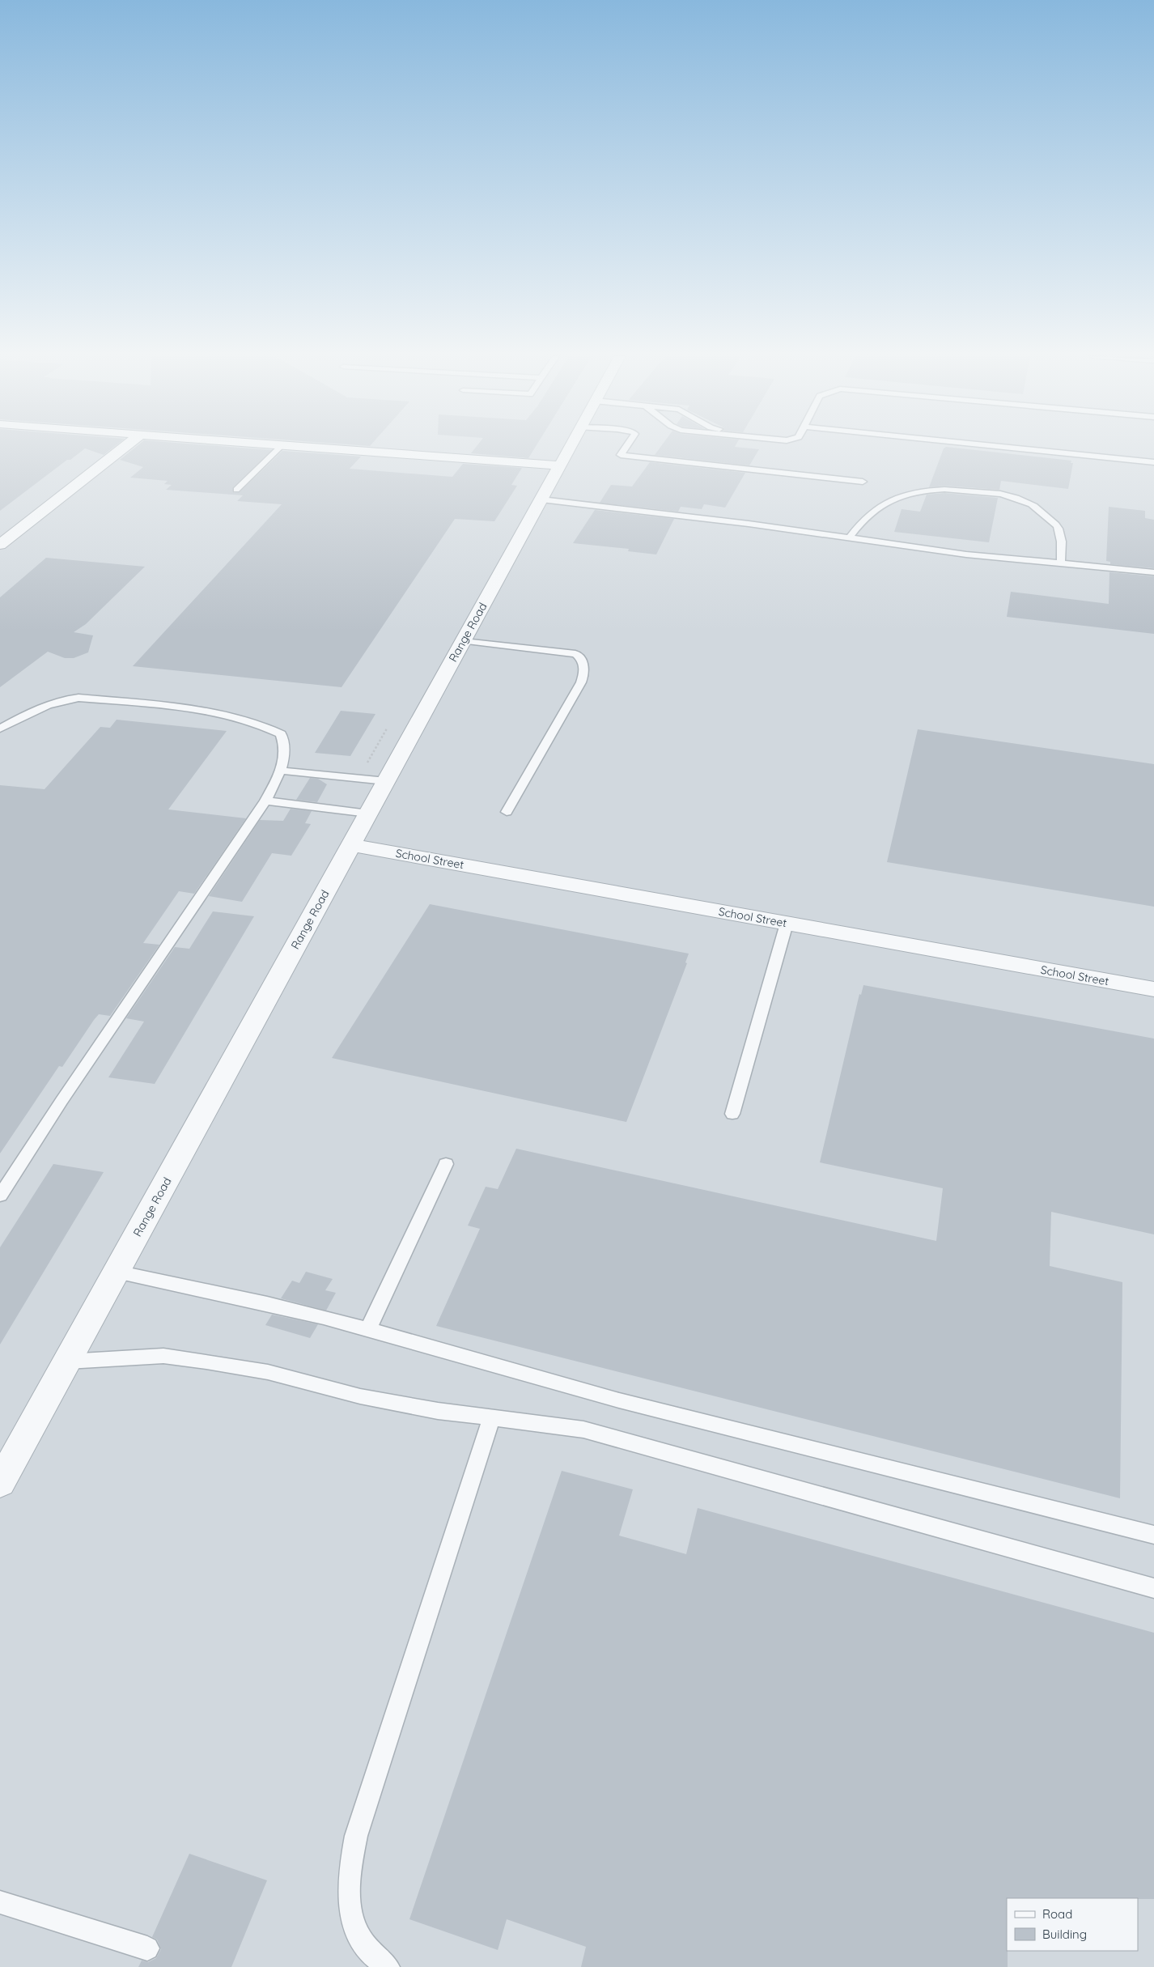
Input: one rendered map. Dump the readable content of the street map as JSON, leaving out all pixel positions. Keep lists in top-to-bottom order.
{
  "streets": {
    "street": ["Range Road", "School Street"]
  },
  "crossings": [
    ["Range Road", "School Street"]
  ],
  "legend": ["Road", "Building"]
}
